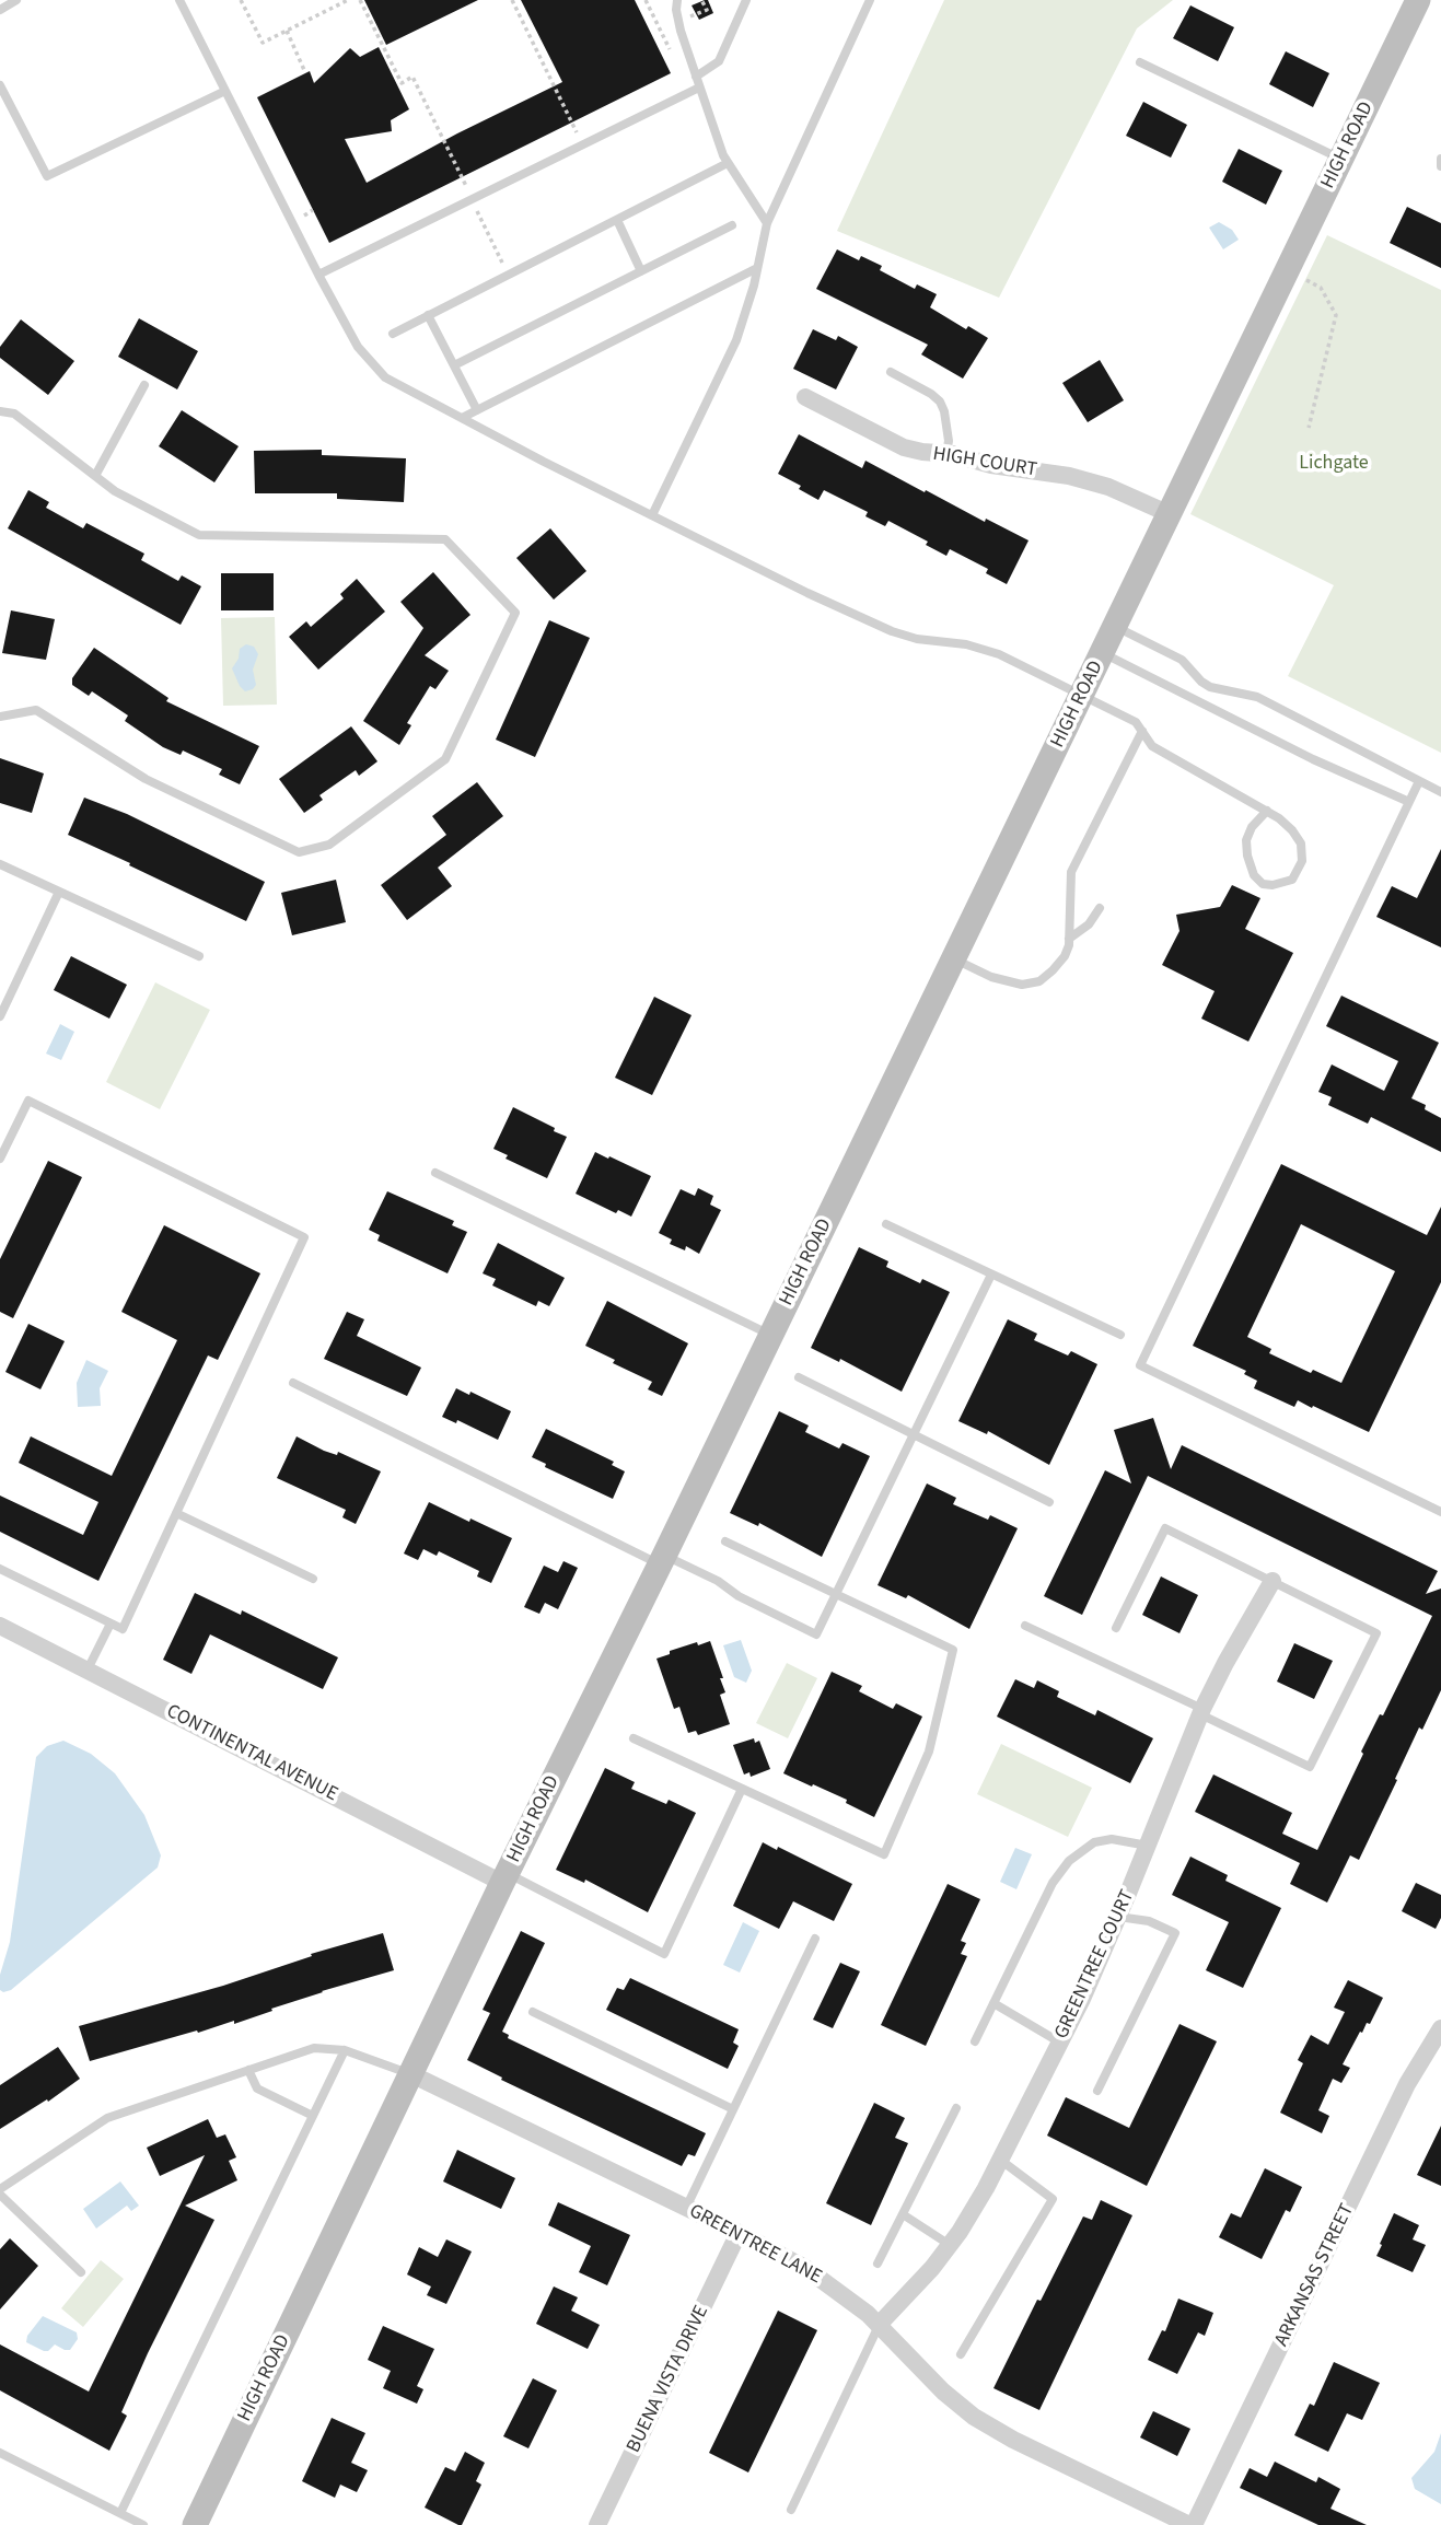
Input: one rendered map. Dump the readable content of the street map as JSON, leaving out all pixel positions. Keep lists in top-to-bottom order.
{
  "streets": {
    "street": [
      "HIGH ROAD",
      "HIGH COURT",
      "CONTINENTAL AVENUE",
      "GREENTREE COURT",
      "GREENTREE LANE",
      "ARKANSAS STREET",
      "BUENA VISTA DRIVE"
    ]
  },
  "crossings": [
    ["HIGH ROAD", "HIGH COURT"],
    ["HIGH ROAD", "CONTINENTAL AVENUE"],
    ["HIGH ROAD", "GREENTREE LANE"],
    ["GREENTREE COURT", "GREENTREE LANE"],
    ["GREENTREE LANE", "ARKANSAS STREET"],
    ["GREENTREE LANE", "BUENA VISTA DRIVE"]
  ],
  "parks": ["Lichgate"]
}
